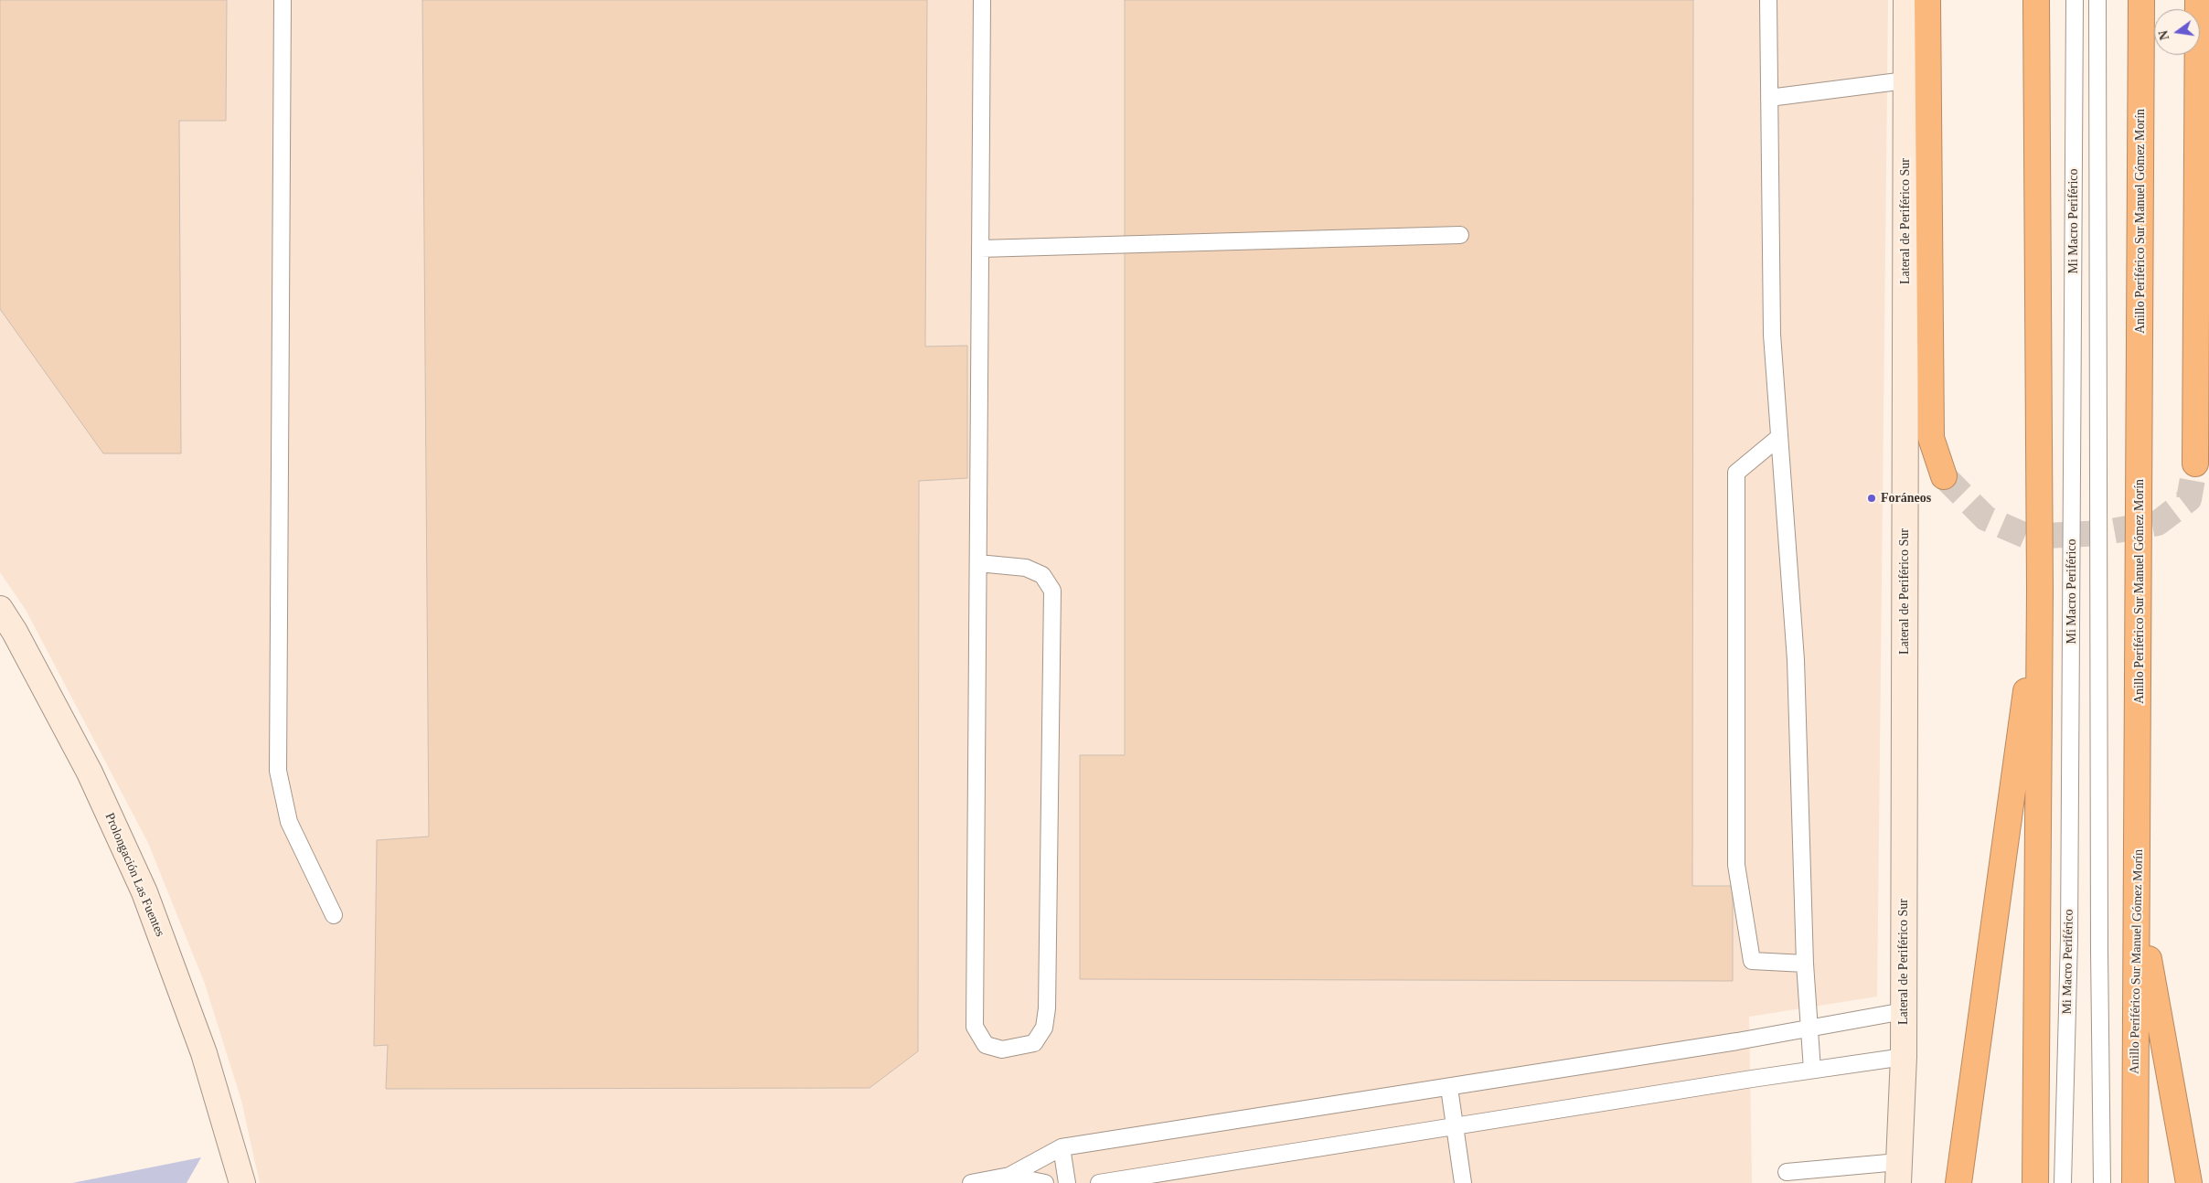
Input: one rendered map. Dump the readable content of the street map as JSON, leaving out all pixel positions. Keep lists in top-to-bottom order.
{
  "streets": {
    "highway": ["Anillo Periférico Sur Manuel Gómez Morín"],
    "street": ["Lateral de Periférico Sur", "Prolongación Las Fuentes"],
    "lane": ["Mi Macro Periférico"]
  },
  "places": ["Foráneos"],
  "north": "left"
}
